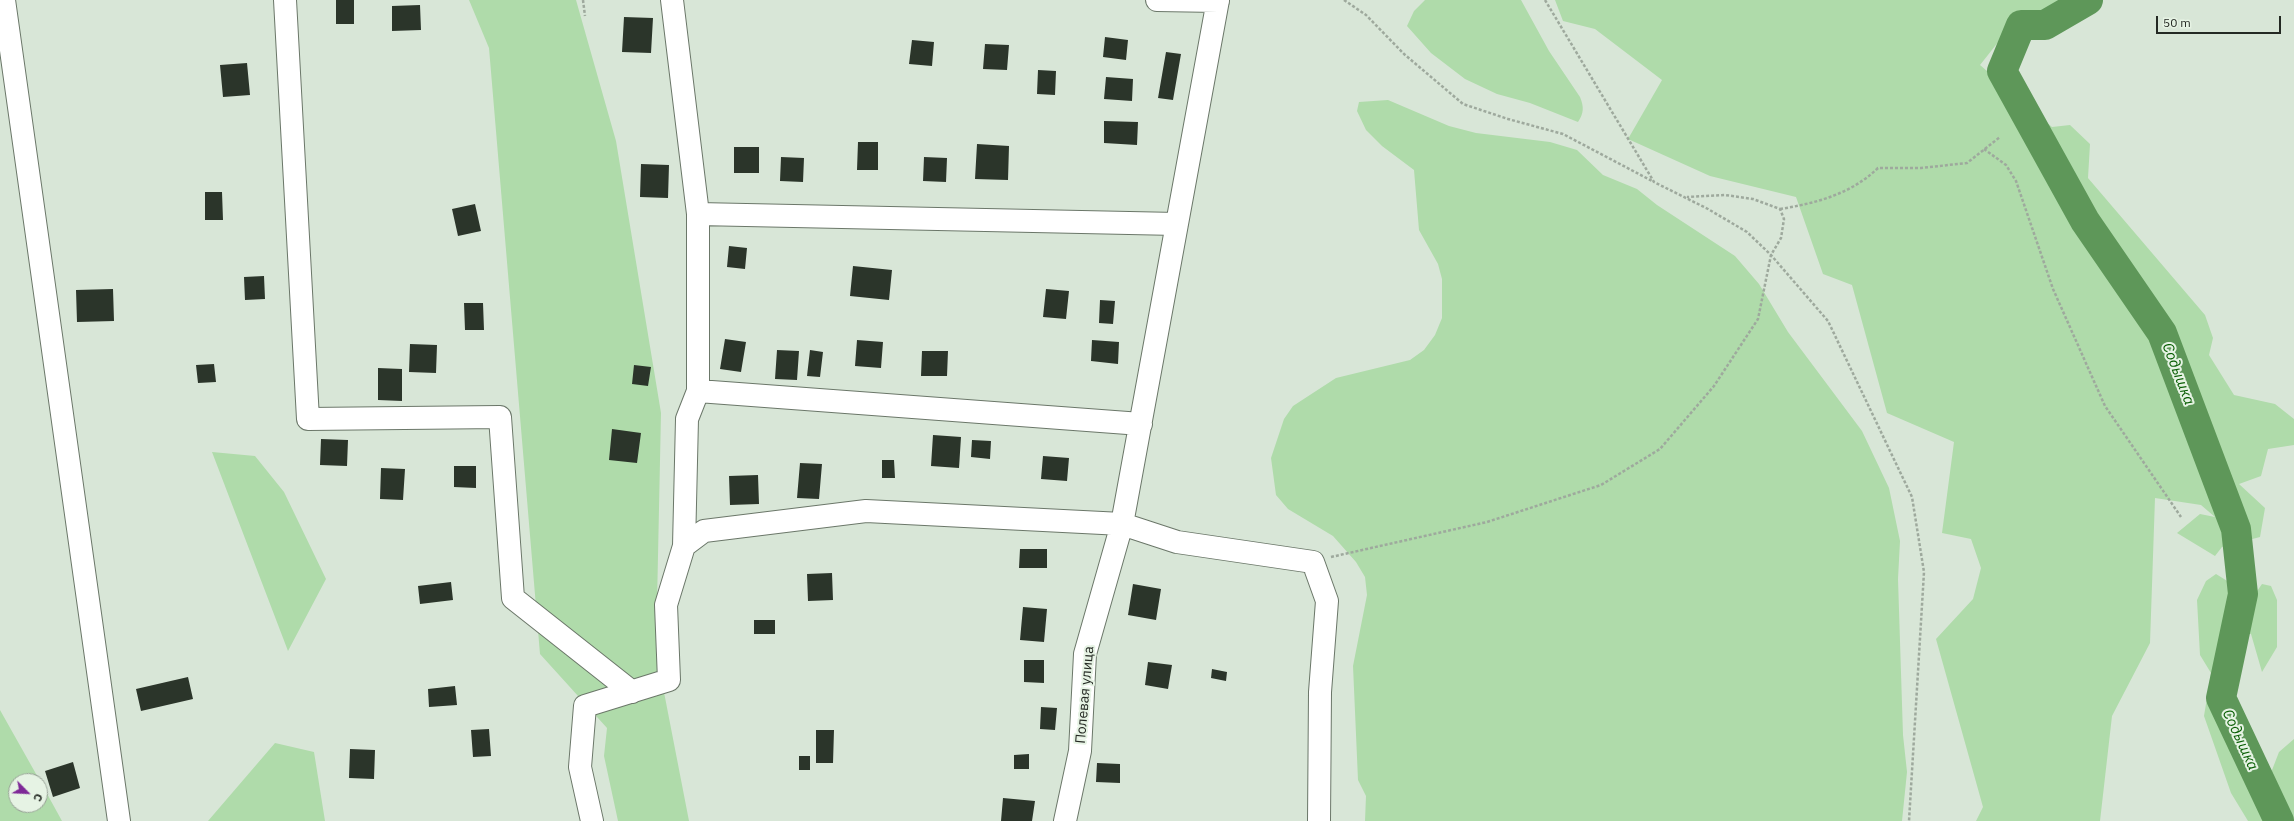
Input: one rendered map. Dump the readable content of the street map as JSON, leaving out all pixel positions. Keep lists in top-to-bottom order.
{
  "streets": {
    "street": ["Полевая улица"]
  },
  "water": ["Содышка"],
  "scale_bar": "50 m",
  "north": "bottom right"
}
